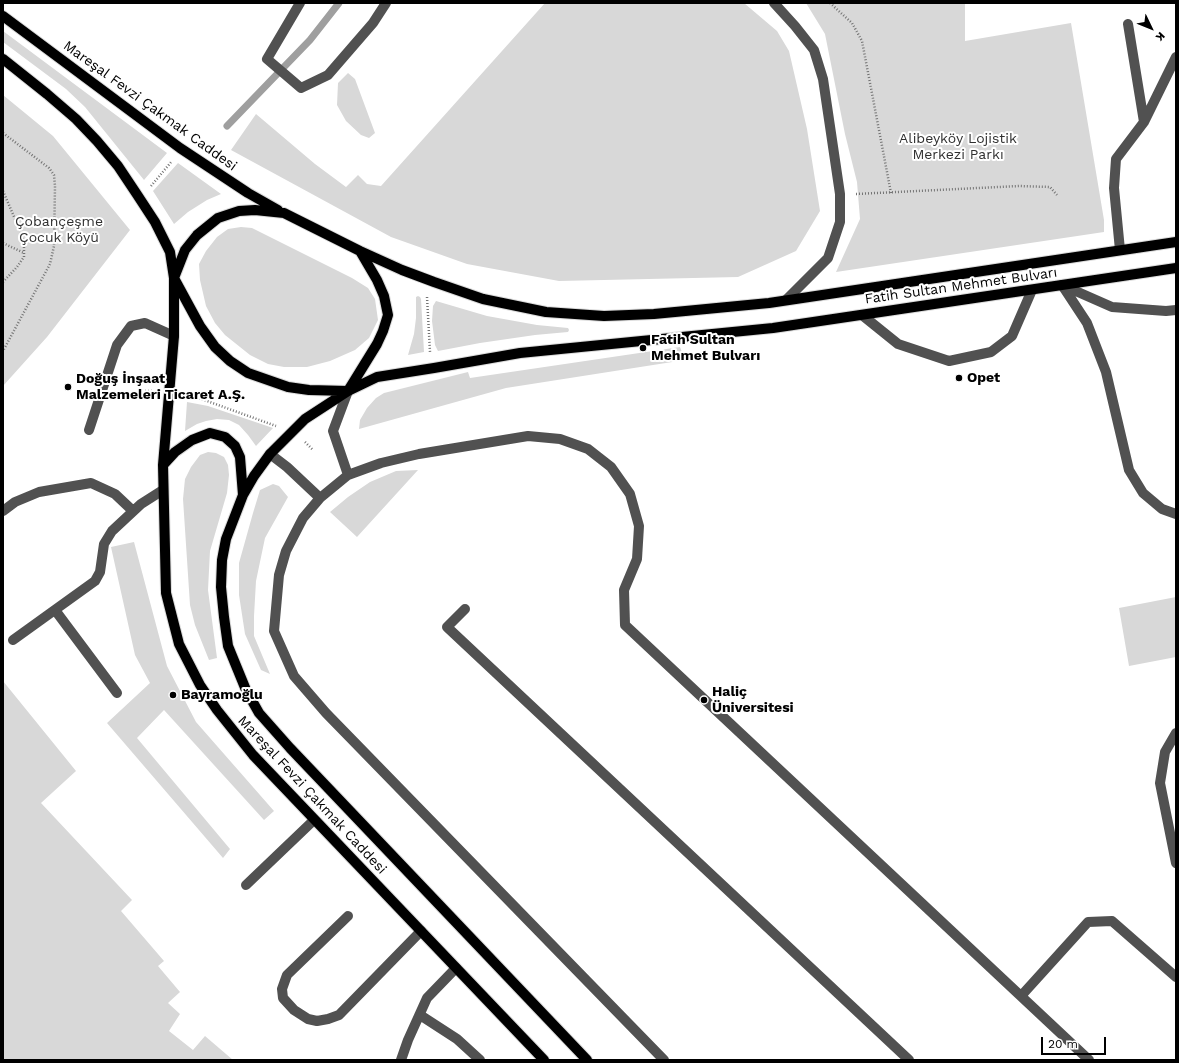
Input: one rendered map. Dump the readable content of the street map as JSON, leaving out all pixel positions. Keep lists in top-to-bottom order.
{
  "streets": {
    "main road": ["Mareşal Fevzi Çakmak Caddesi", "Fatih Sultan Mehmet Bulvarı"]
  },
  "crossings": [
    ["Mareşal Fevzi Çakmak Caddesi", "Fatih Sultan Mehmet Bulvarı"]
  ],
  "parks": ["Alibeyköy Lojistik Merkezi Parkı", "Çobançeşme Çocuk Köyü"],
  "places": [
    "Fatih Sultan Mehmet Bulvarı",
    "Opet",
    "Doğuş İnşaat Malzemeleri Ticaret A.Ş.",
    "Bayramoğlu",
    "Haliç Üniversitesi"
  ],
  "scale_bar": "20 m",
  "north": "bottom right"
}
